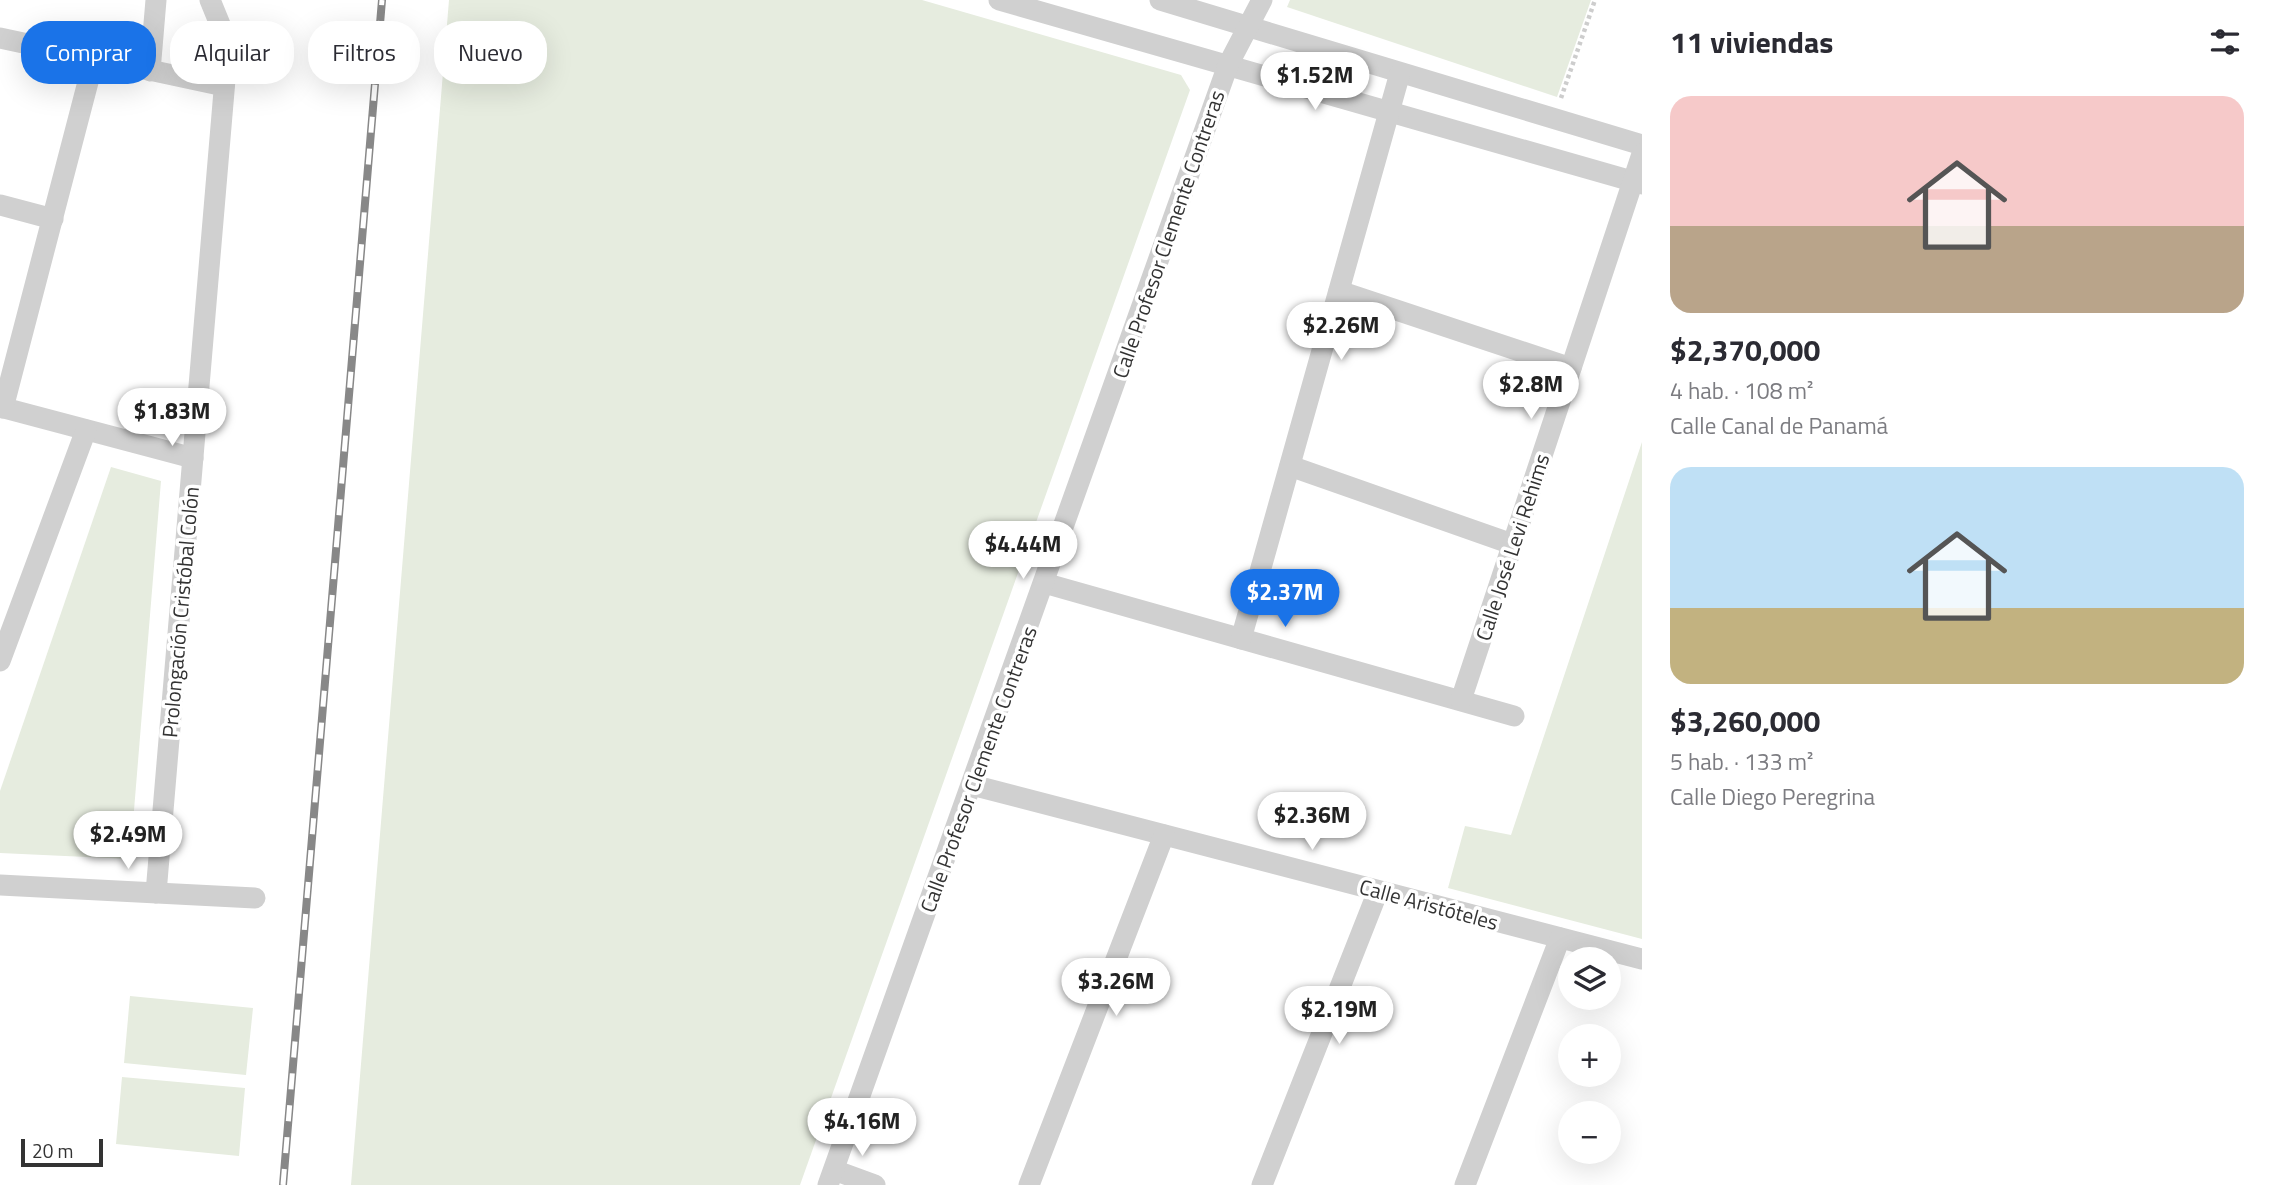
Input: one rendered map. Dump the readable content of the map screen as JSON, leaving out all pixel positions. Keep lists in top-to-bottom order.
{
  "streets": {
    "street": [
      "Calle Profesor Clemente Contreras",
      "Calle José Levi Rehims",
      "Prolongación Cristóbal Colón",
      "Calle Aristóteles"
    ]
  },
  "crossings": [
    ["Calle Profesor Clemente Contreras", "Calle Aristóteles"]
  ],
  "scale_bar": "20 m",
  "page": {
    "heading": "11 viviendas",
    "chip": [
      "Comprar",
      "Alquilar",
      "Filtros",
      "Nuevo"
    ],
    "price": [
      "$1.52M",
      "$2.26M",
      "$2.8M",
      "$1.83M",
      "$4.44M",
      "$2.37M",
      "$2.36M",
      "$2.49M",
      "$3.26M",
      "$2.19M",
      "$4.16M"
    ],
    "list": [
      {
        "name": "$2,370,000",
        "note": "4 hab. · 108 m² · Calle Canal de Panamá"
      },
      {
        "name": "$3,260,000",
        "note": "5 hab. · 133 m² · Calle Diego Peregrina"
      }
    ],
    "map_buttons": ["+", "−"],
    "scale": "20 m"
  }
}
